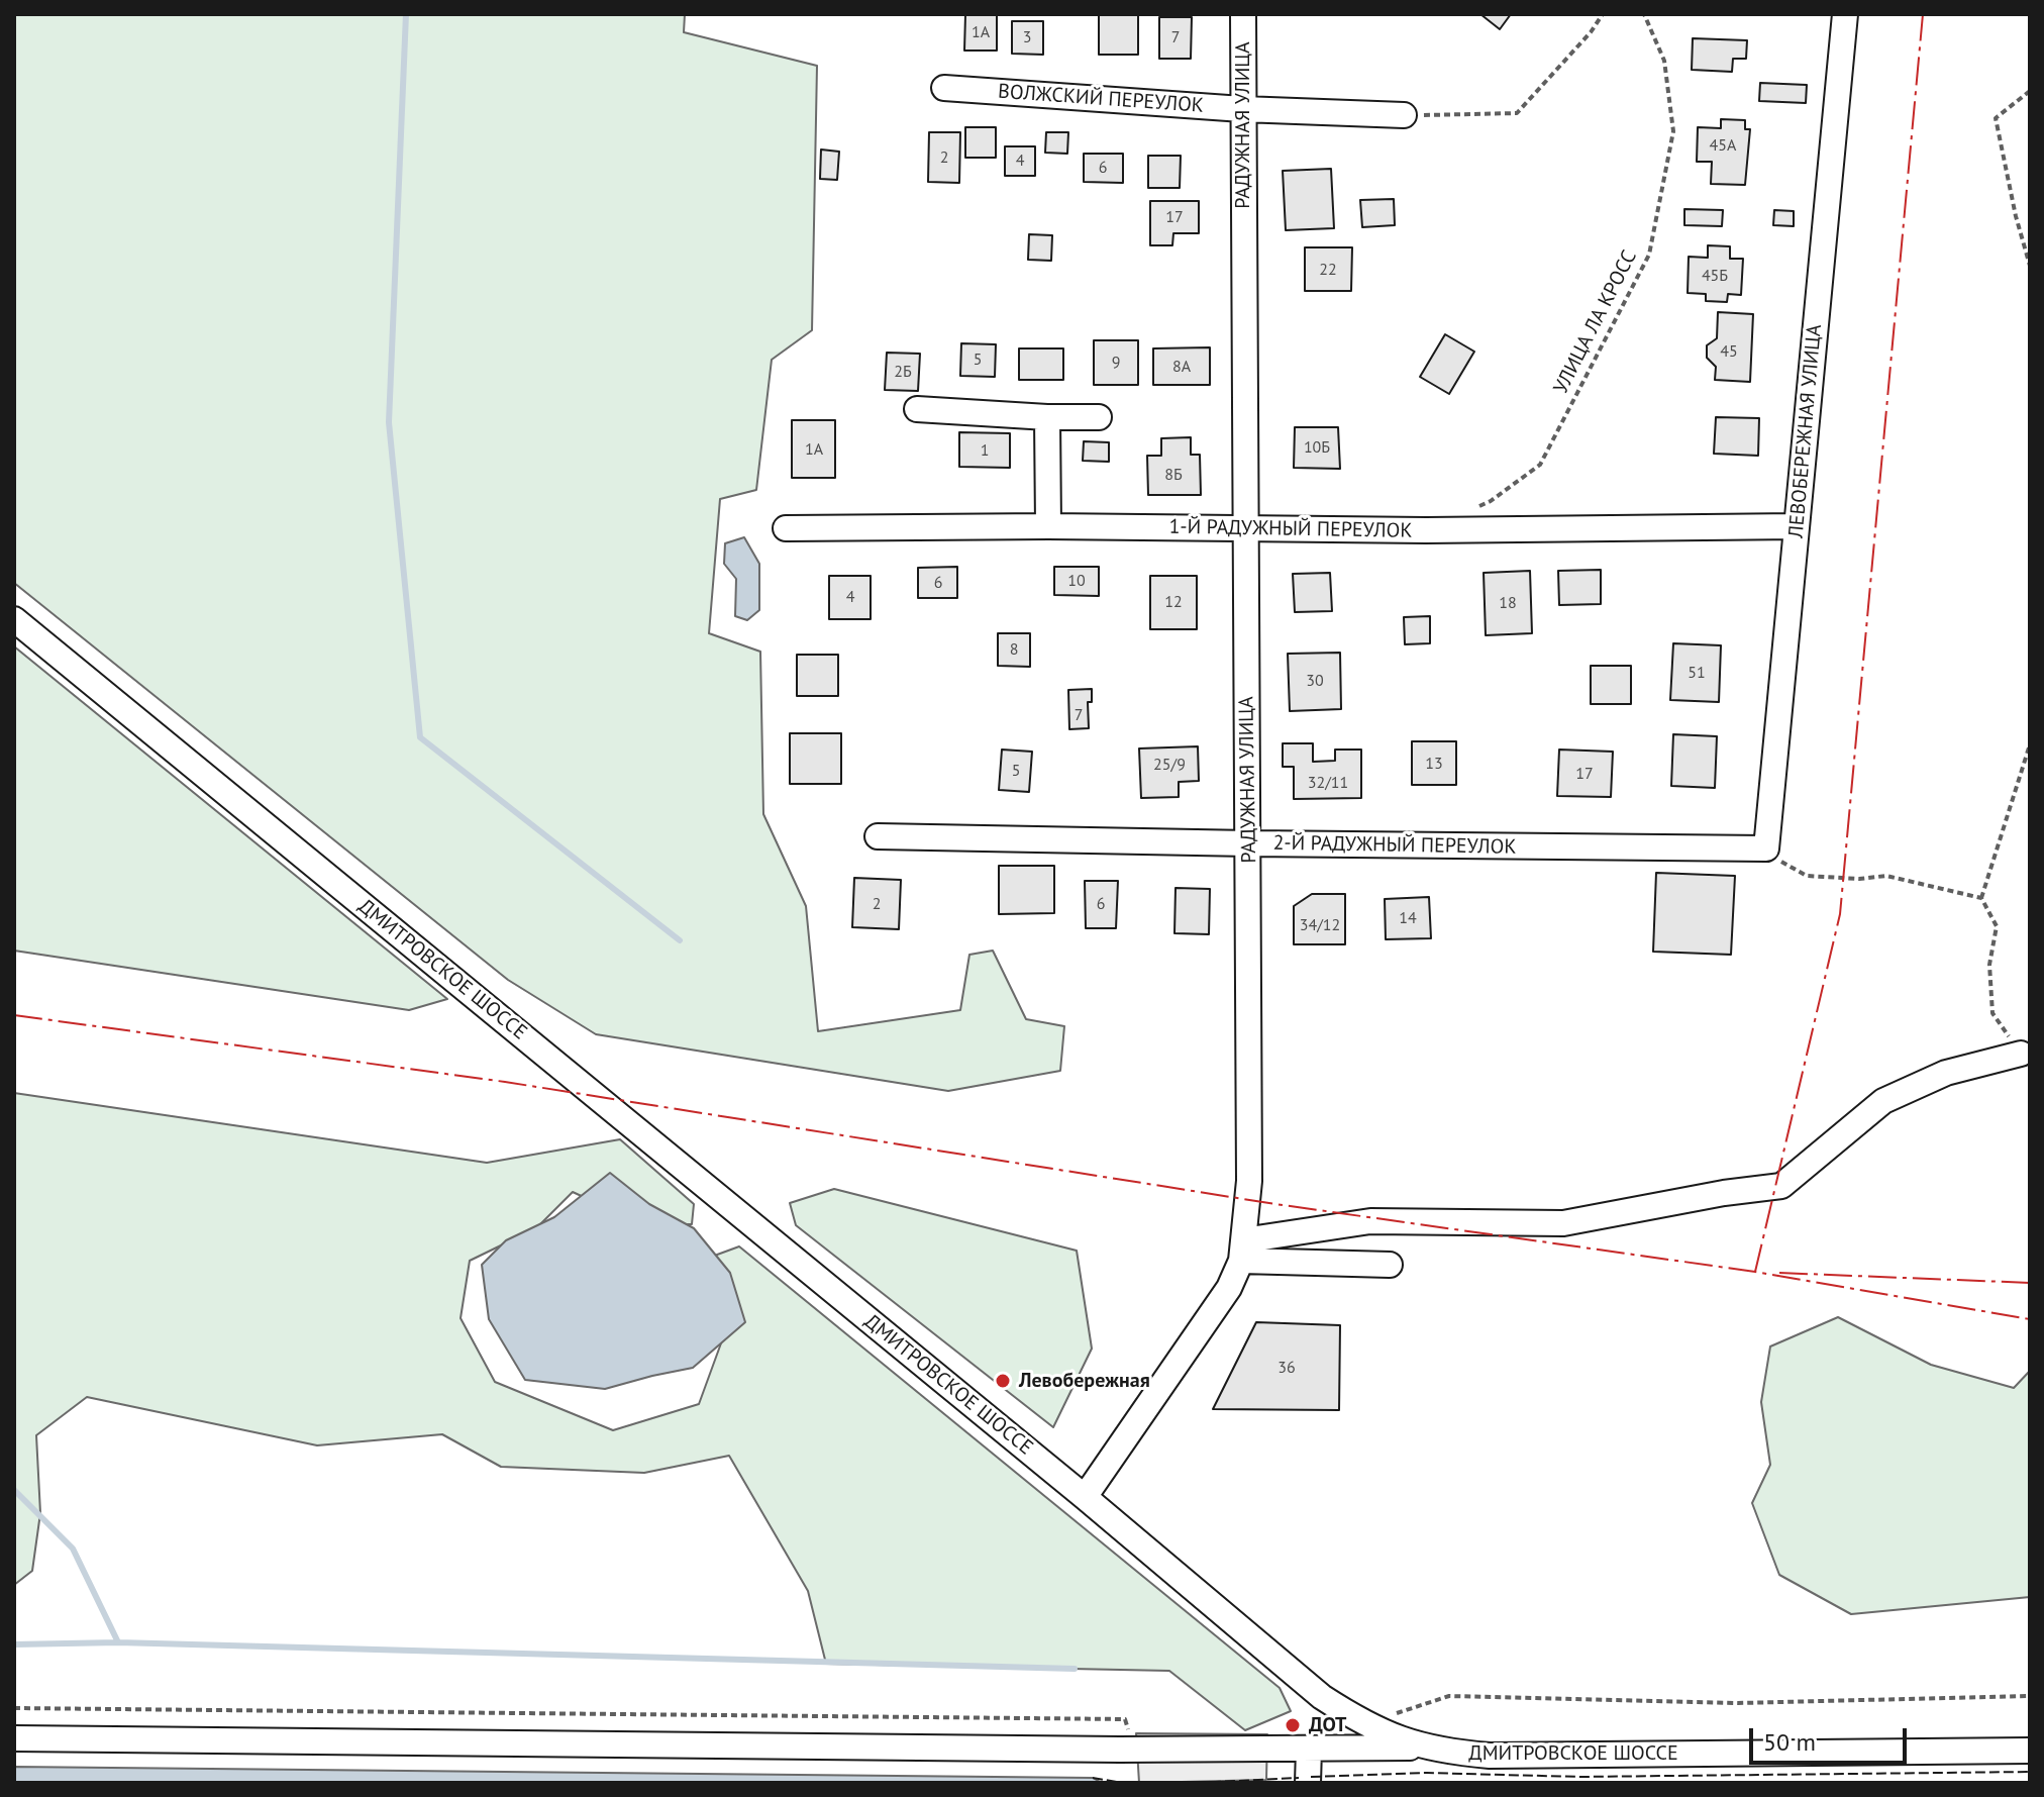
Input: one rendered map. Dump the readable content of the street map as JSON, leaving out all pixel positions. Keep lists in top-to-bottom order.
{
  "streets": {
    "street": [
      "ВОЛЖСКИЙ ПЕРЕУЛОК",
      "РАДУЖНАЯ УЛИЦА",
      "ЛЕВОБЕРЕЖНАЯ УЛИЦА",
      "1-Й РАДУЖНЫЙ ПЕРЕУЛОК",
      "2-Й РАДУЖНЫЙ ПЕРЕУЛОК",
      "ДМИТРОВСКОЕ ШОССЕ"
    ],
    "path": ["УЛИЦА ЛА КРОСС"]
  },
  "crossings": [
    ["ВОЛЖСКИЙ ПЕРЕУЛОК", "РАДУЖНАЯ УЛИЦА"],
    ["РАДУЖНАЯ УЛИЦА", "1-Й РАДУЖНЫЙ ПЕРЕУЛОК"],
    ["РАДУЖНАЯ УЛИЦА", "2-Й РАДУЖНЫЙ ПЕРЕУЛОК"],
    ["РАДУЖНАЯ УЛИЦА", "ДМИТРОВСКОЕ ШОССЕ"],
    ["ЛЕВОБЕРЕЖНАЯ УЛИЦА", "1-Й РАДУЖНЫЙ ПЕРЕУЛОК"],
    ["ЛЕВОБЕРЕЖНАЯ УЛИЦА", "2-Й РАДУЖНЫЙ ПЕРЕУЛОК"]
  ],
  "places": ["Левобережная", "ДОТ"],
  "house_numbers": [
    "1А",
    "3",
    "7",
    "45А",
    "2",
    "4",
    "6",
    "17",
    "22",
    "45Б",
    "45",
    "5",
    "9",
    "8А",
    "2Б",
    "10Б",
    "1А",
    "1",
    "8Б",
    "10",
    "6",
    "4",
    "12",
    "18",
    "8",
    "51",
    "30",
    "7",
    "13",
    "25/9",
    "5",
    "17",
    "32/11",
    "2",
    "6",
    "14",
    "34/12",
    "36"
  ],
  "scale_bar": "50 m"
}
